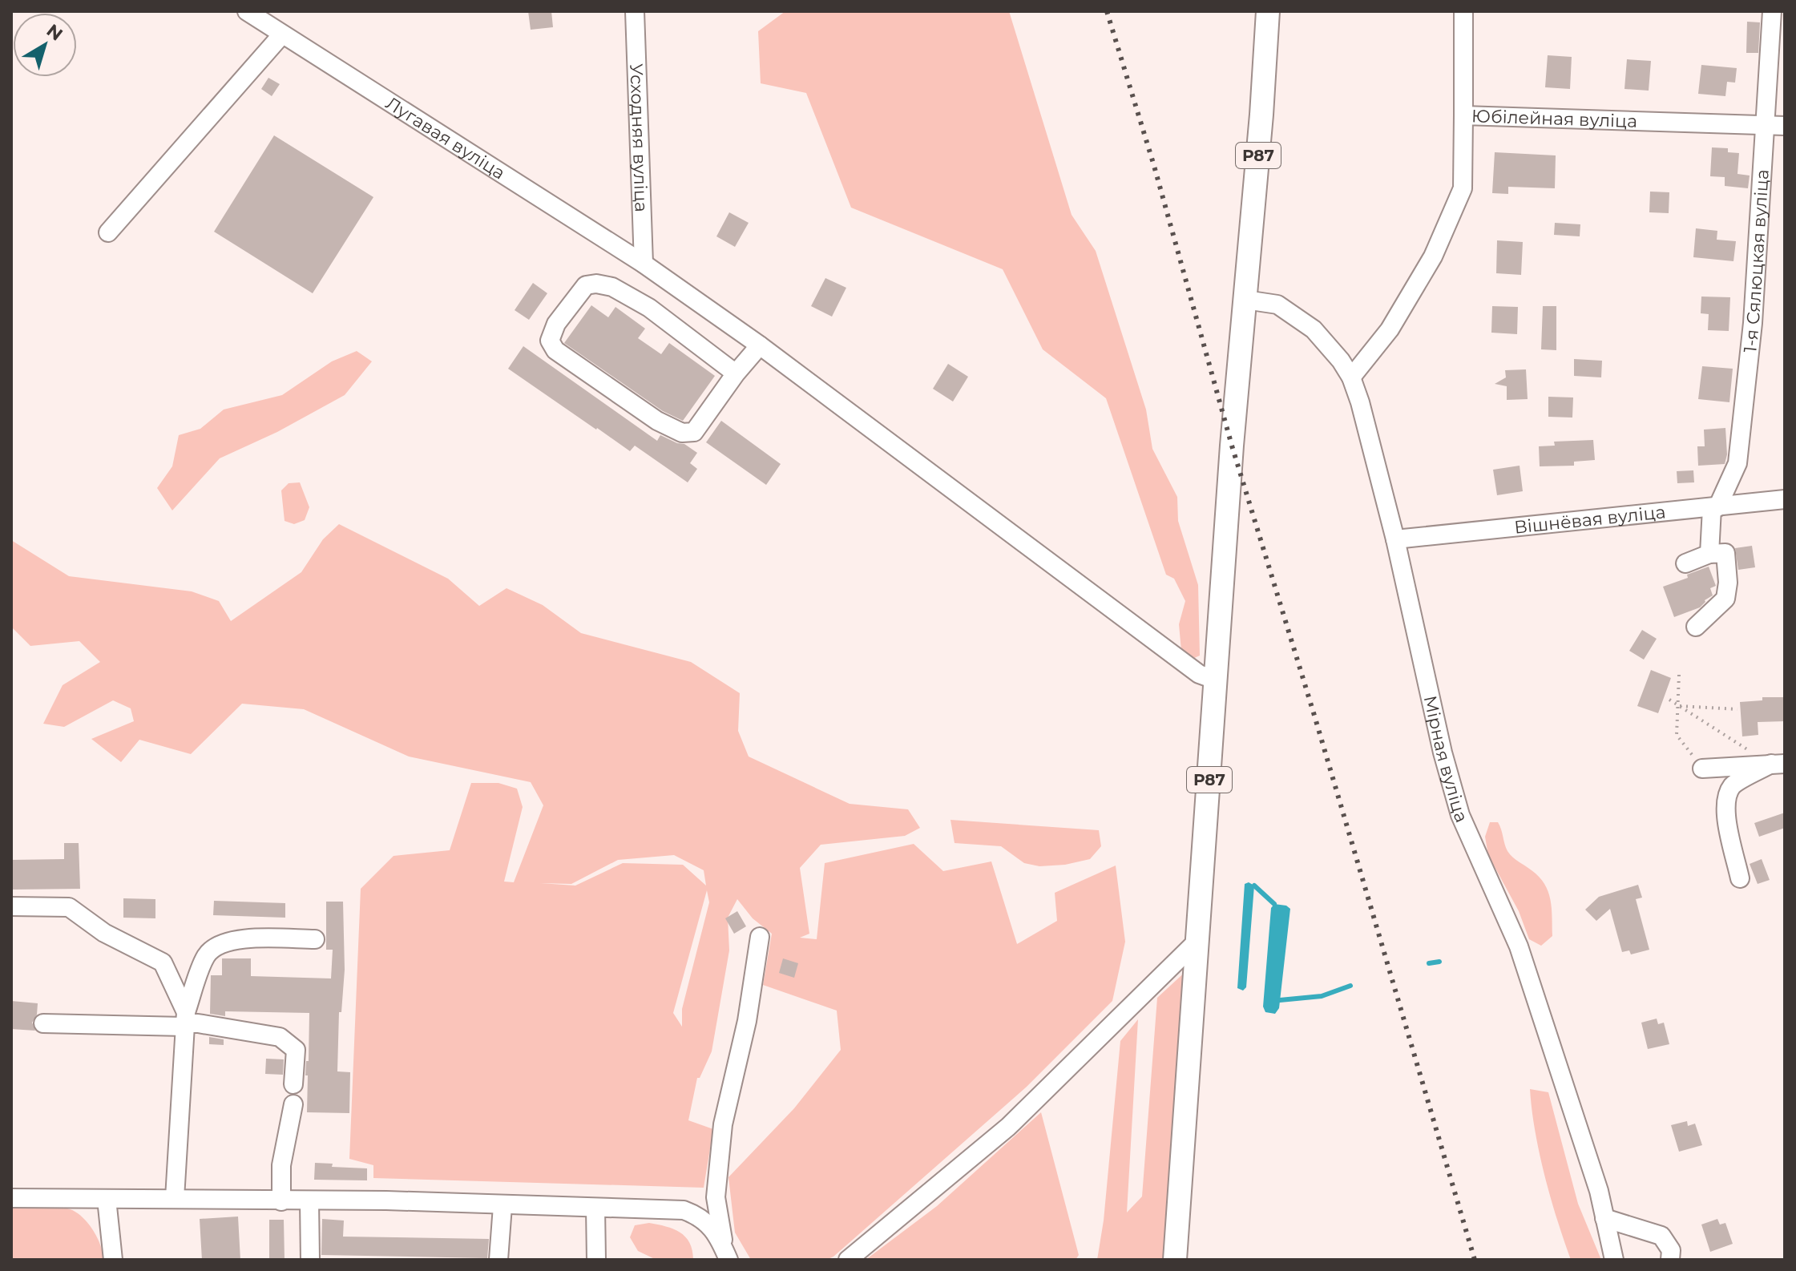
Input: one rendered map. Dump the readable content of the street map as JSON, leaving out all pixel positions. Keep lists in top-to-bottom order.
{
  "streets": {
    "main road": ["Р87"],
    "street": [
      "Юбілейная вуліца",
      "Усходняя вуліца",
      "Лугавая вуліца",
      "1-я Сялюцкая вуліца",
      "Вішнёвая вуліца",
      "Мірная вуліца"
    ]
  },
  "crossings": [
    ["Юбілейная вуліца", "1-я Сялюцкая вуліца"],
    ["Юбілейная вуліца", "Мірная вуліца"],
    ["Усходняя вуліца", "Лугавая вуліца"],
    ["Лугавая вуліца", "Р87"],
    ["Р87", "Мірная вуліца"],
    ["1-я Сялюцкая вуліца", "Вішнёвая вуліца"],
    ["Вішнёвая вуліца", "Мірная вуліца"]
  ],
  "north": "top right"
}
